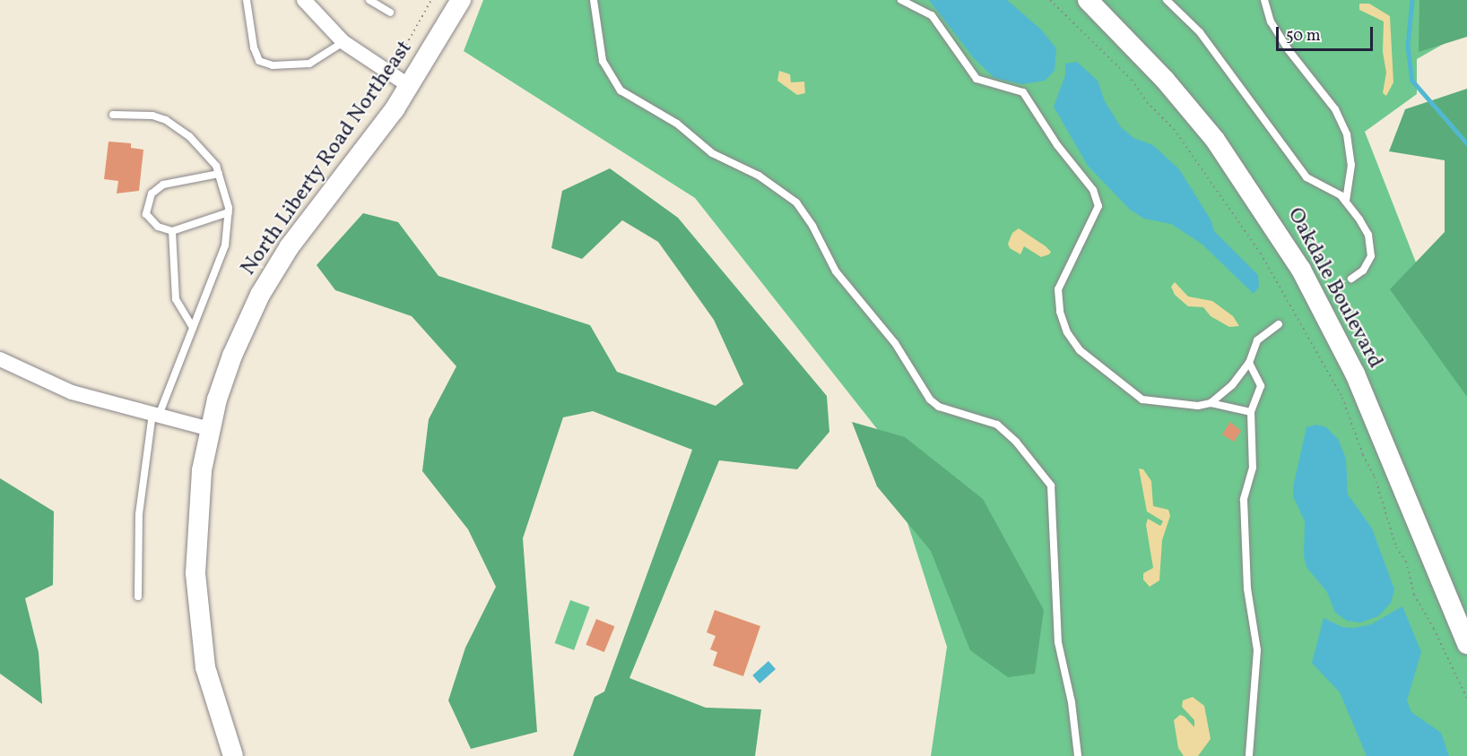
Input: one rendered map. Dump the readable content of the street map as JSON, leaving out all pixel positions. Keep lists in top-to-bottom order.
{
  "streets": {
    "main road": ["North Liberty Road Northeast", "Oakdale Boulevard"]
  },
  "scale_bar": "50 m"
}
